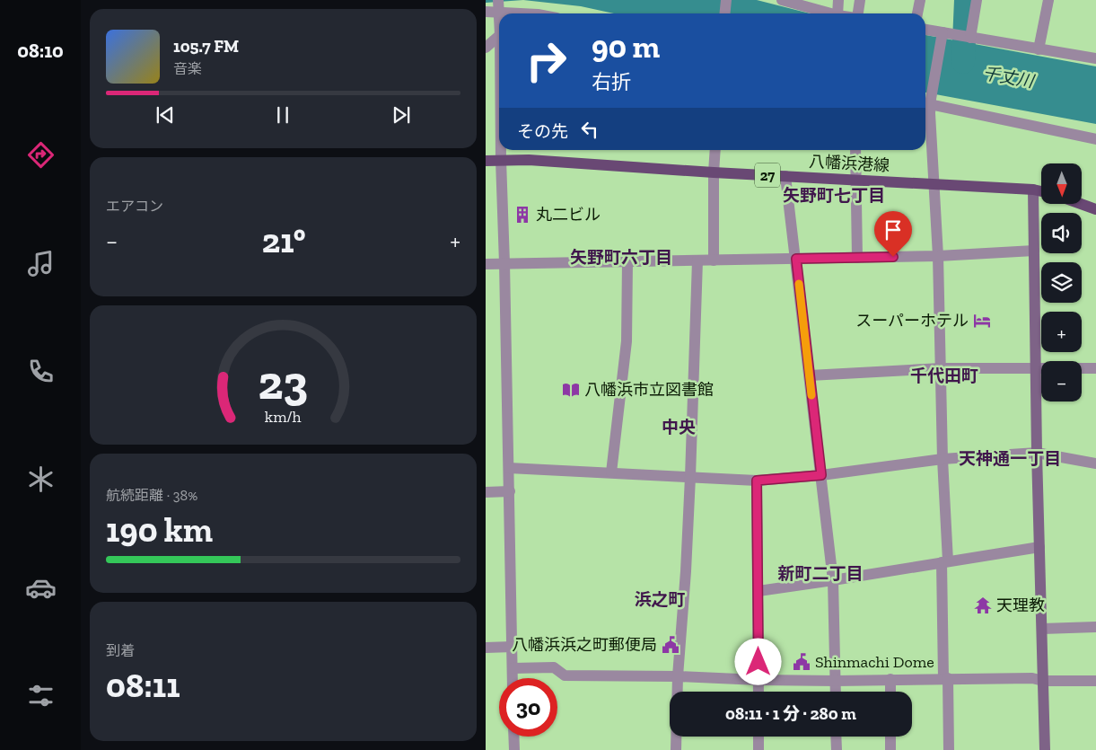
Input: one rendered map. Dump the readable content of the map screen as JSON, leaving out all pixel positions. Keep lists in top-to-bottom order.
{
  "streets": {
    "main road": ["八幡浜港線", "27"]
  },
  "districts": [
    "矢野町七丁目",
    "矢野町六丁目",
    "千代田町",
    "中央",
    "天神通一丁目",
    "新町二丁目",
    "浜之町"
  ],
  "water": ["千丈川"],
  "places": {
    "building": ["丸二ビル"],
    "hotel": ["スーパーホテル"],
    "library": ["八幡浜市立図書館"],
    "temple": ["天理教"],
    "public building": ["八幡浜浜之町郵便局", "Shinmachi Dome"]
  },
  "north": "bottom",
  "page": {
    "tabs": "08:10",
    "turn": ["90 m", "右折"],
    "song": ["105.7 FM", "音楽"],
    "then": "その先",
    "tile": [
      "エアコン",
      ["航続距離 · 38%", "190 km"],
      ["到着", "08:11"]
    ],
    "map_buttons": ["+", "−"],
    "heat": ["−", "21°", "+"],
    "limit": "30",
    "trip": "08:11 · 1 分 · 280 m",
    "gauge": ["23", "km/h"]
  }
}
